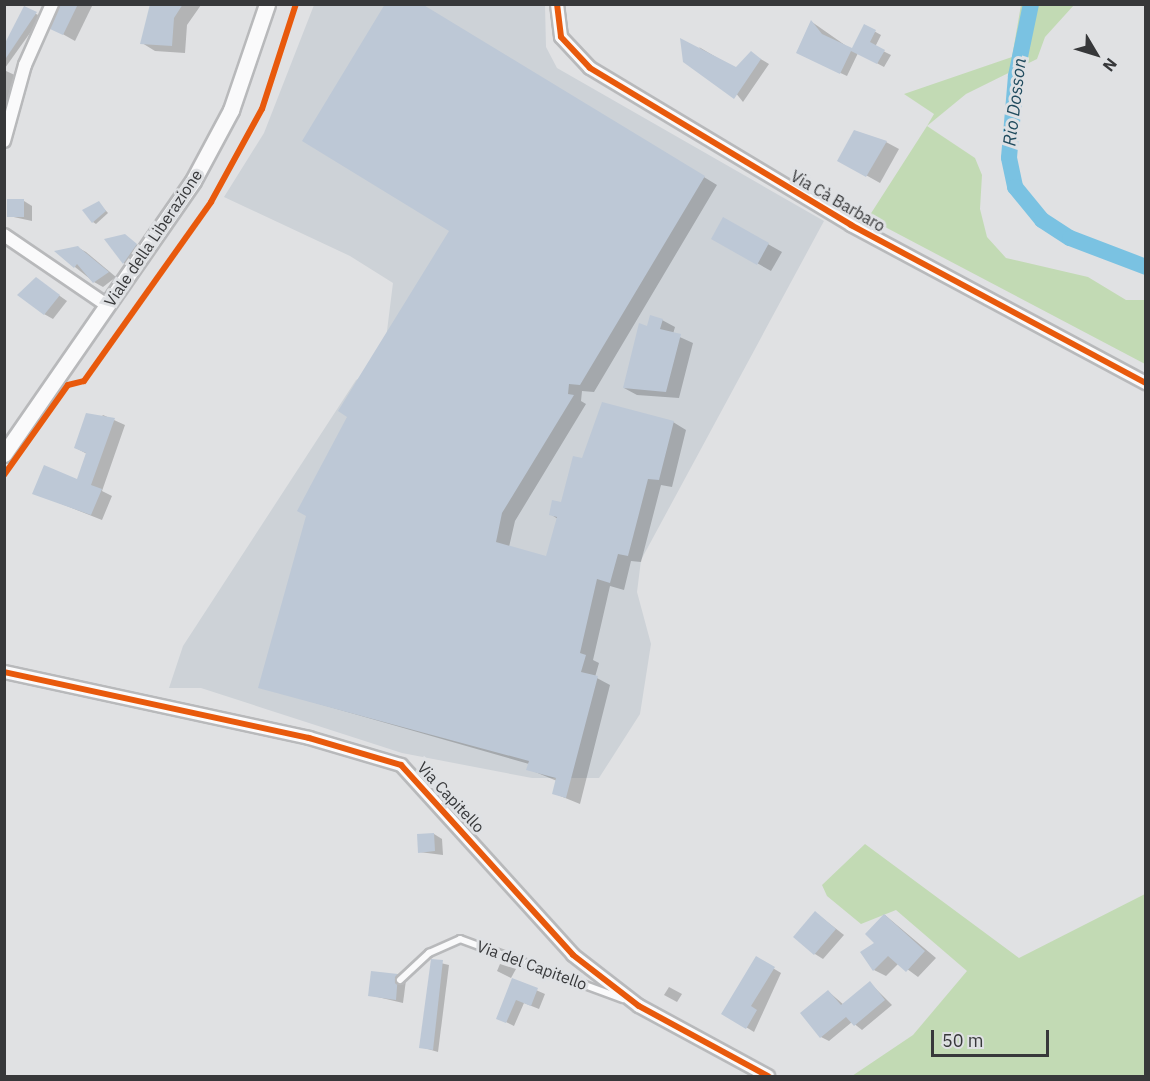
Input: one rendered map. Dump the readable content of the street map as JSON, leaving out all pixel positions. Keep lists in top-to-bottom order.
{
  "streets": {
    "street": ["Via Cà Barbaro", "Viale della Liberazione", "Via Capitello"],
    "lane": ["Via del Capitello"]
  },
  "crossings": [
    ["Via Capitello", "Via del Capitello"]
  ],
  "water": ["Rio Dosson"],
  "scale_bar": "50 m",
  "north": "bottom right"
}
